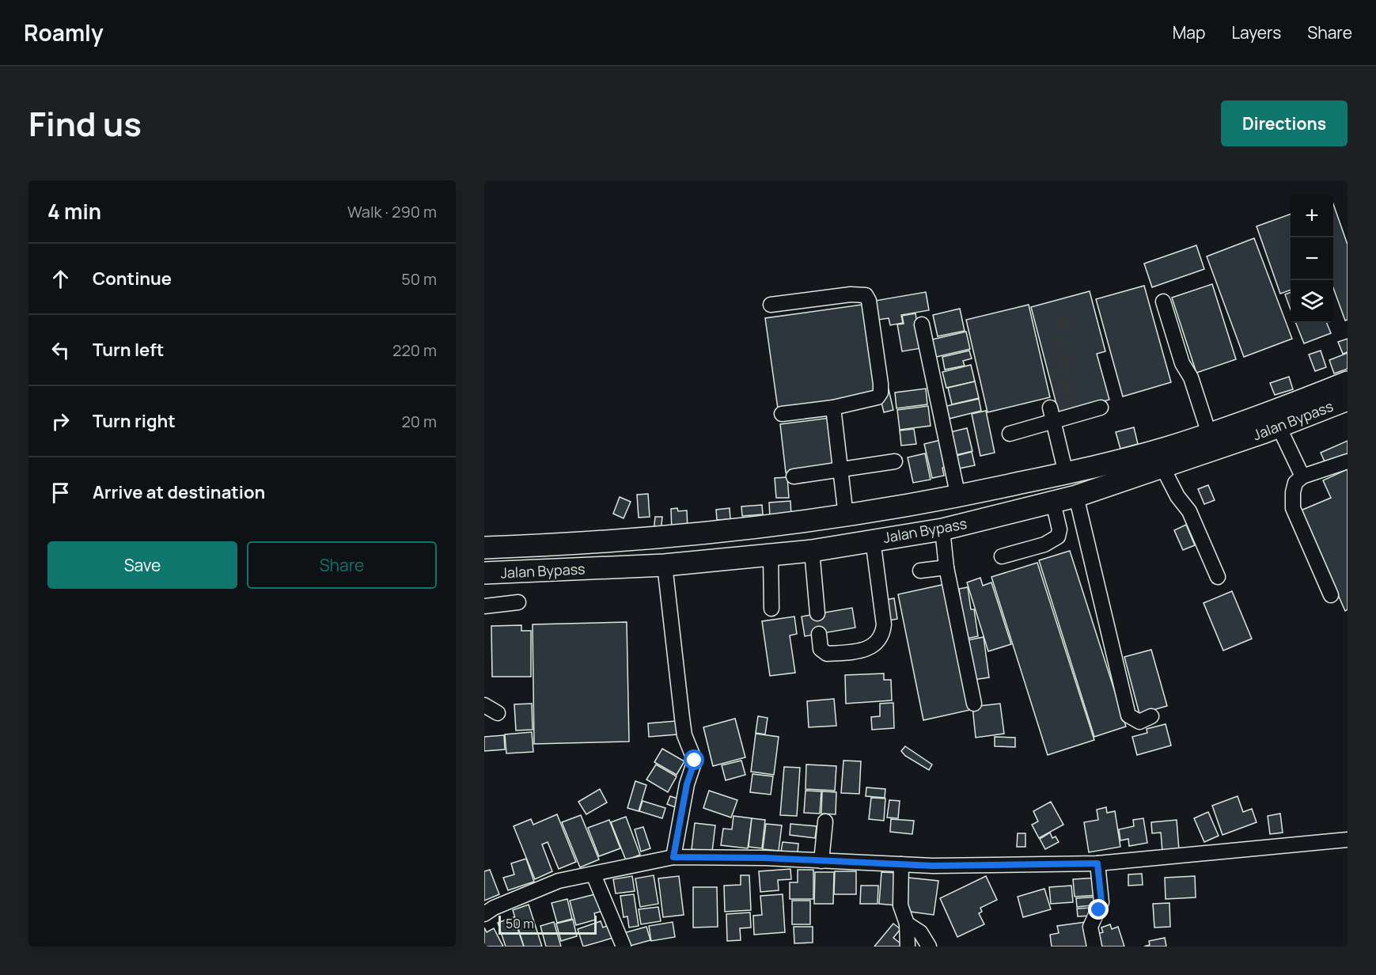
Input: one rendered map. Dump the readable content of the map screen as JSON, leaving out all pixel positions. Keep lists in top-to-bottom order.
{
  "streets": {
    "highway": ["Jalan Bypass"]
  },
  "scale_bar": "50 m",
  "page": {
    "header": "Roamly",
    "nav": ["Map", "Layers", "Share"],
    "title": "Find us",
    "buttons": [
      "Directions",
      ["Save", "Share"]
    ],
    "heading": ["4 min", "Walk · 290 m"],
    "map_buttons": ["+", "−"],
    "list": [
      ["Continue", "50 m"],
      ["Turn left", "220 m"],
      ["Turn right", "20 m"],
      "Arrive at destination"
    ],
    "scale": "50 m"
  }
}
